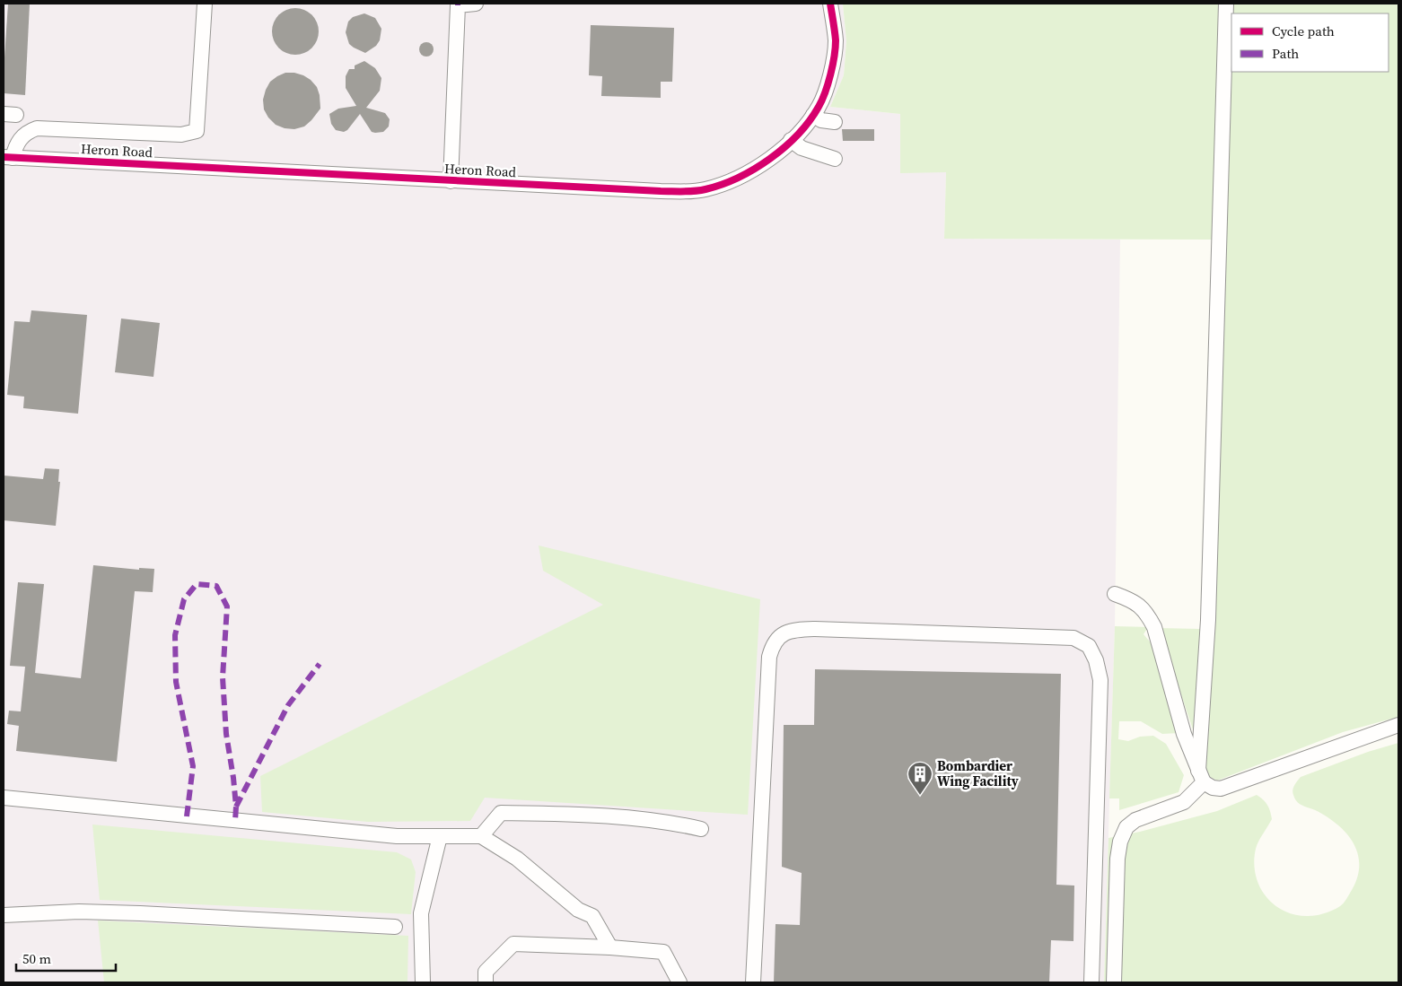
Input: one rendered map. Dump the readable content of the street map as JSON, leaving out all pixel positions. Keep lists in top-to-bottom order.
{
  "streets": {
    "street": ["Heron Road"]
  },
  "places": {
    "building": ["Bombardier Wing Facility"]
  },
  "legend": ["Cycle path", "Path"],
  "scale_bar": "50 m"
}
